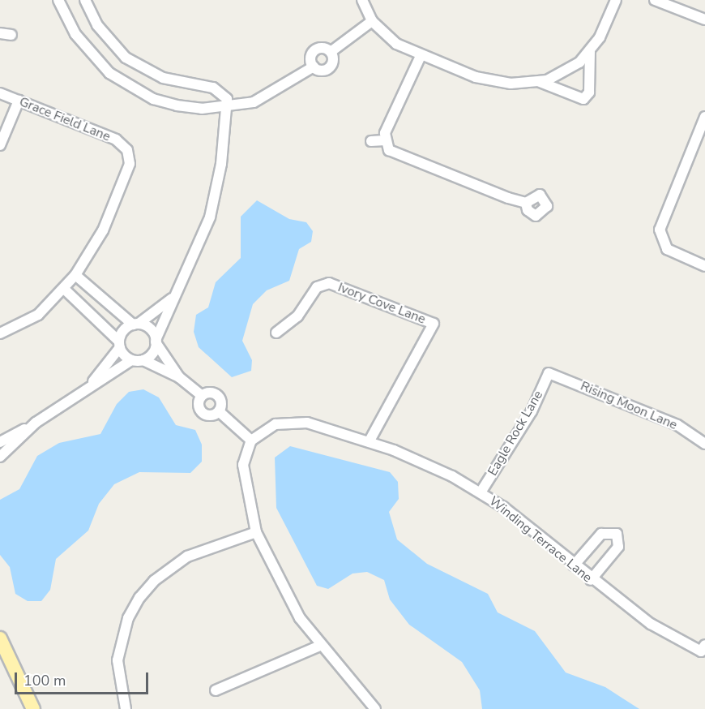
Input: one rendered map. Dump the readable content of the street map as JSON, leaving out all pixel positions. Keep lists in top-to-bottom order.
{
  "streets": {
    "street": [
      "Grace Field Lane",
      "Ivory Cove Lane",
      "Rising Moon Lane",
      "Eagle Rock Lane",
      "Winding Terrace Lane"
    ]
  },
  "crossings": [
    ["Ivory Cove Lane", "Winding Terrace Lane"],
    ["Rising Moon Lane", "Eagle Rock Lane"],
    ["Eagle Rock Lane", "Winding Terrace Lane"]
  ],
  "scale_bar": "100 m"
}
